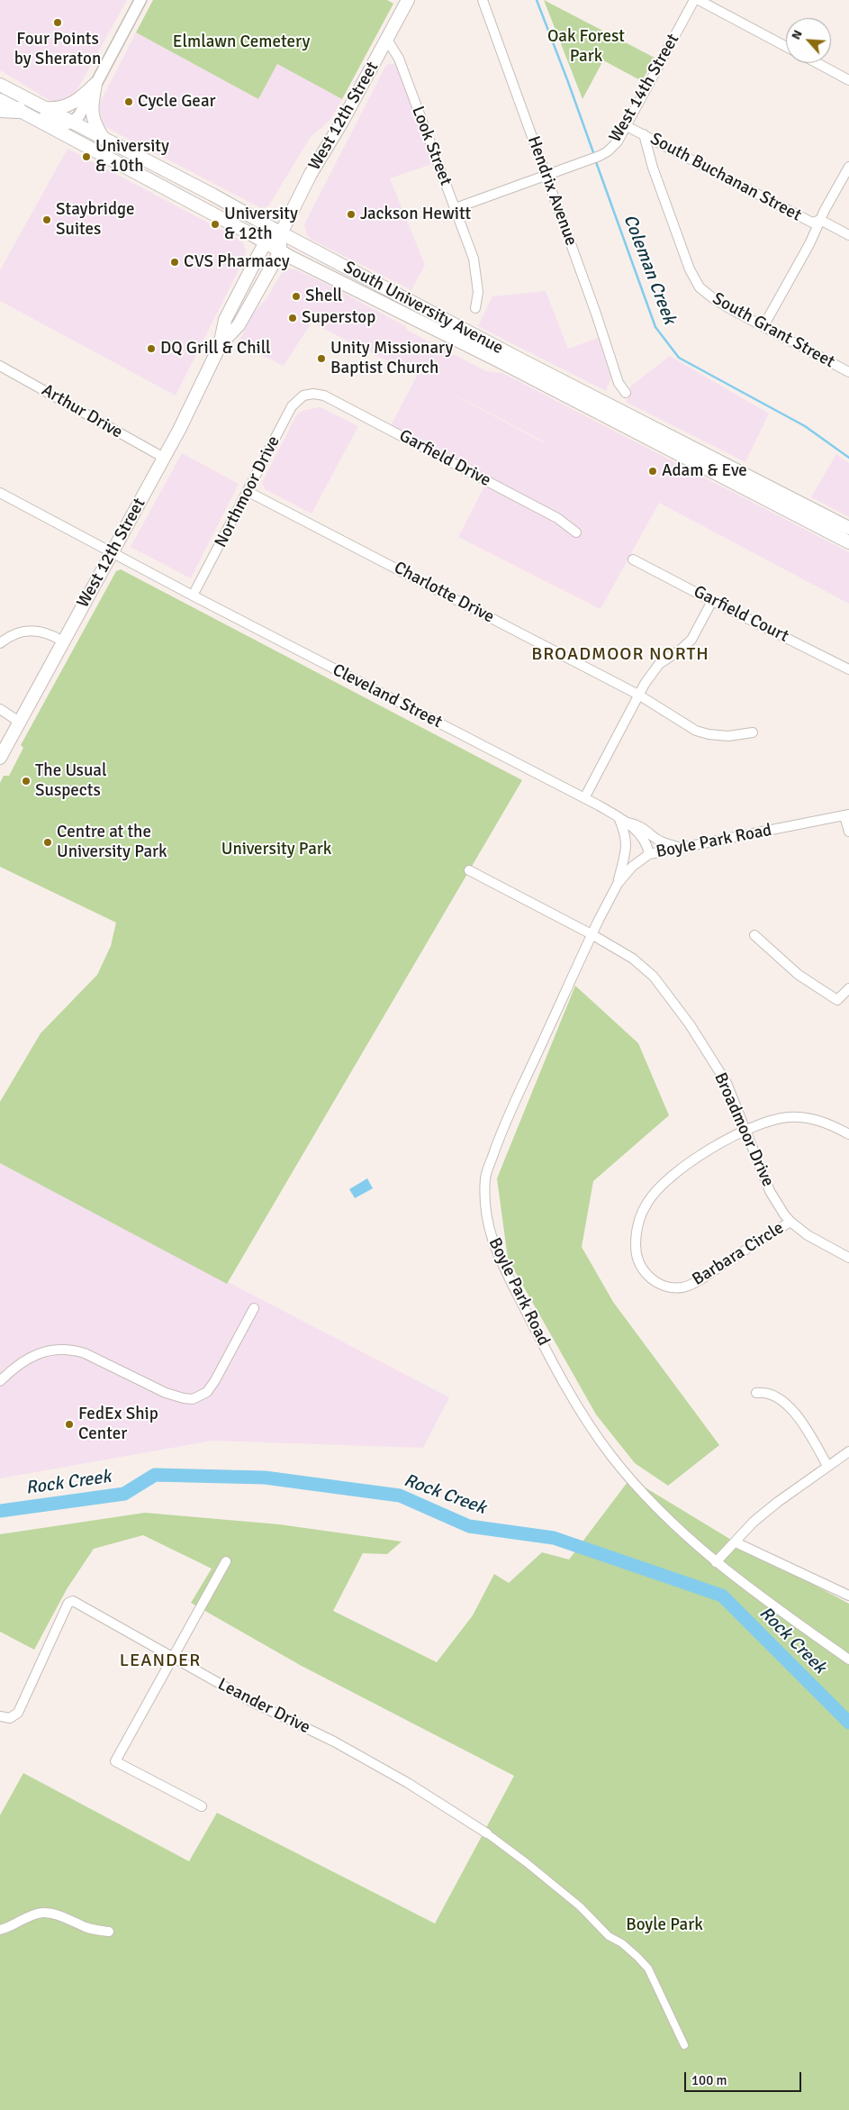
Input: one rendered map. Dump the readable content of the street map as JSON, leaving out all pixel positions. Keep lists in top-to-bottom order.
{
  "streets": {
    "main road": ["West 12th Street", "South University Avenue"],
    "street": [
      "West 14th Street",
      "Look Street",
      "South Buchanan Street",
      "Hendrix Avenue",
      "South Grant Street",
      "Arthur Drive",
      "Garfield Drive",
      "Northmoor Drive",
      "Charlotte Drive",
      "Garfield Court",
      "Cleveland Street",
      "Boyle Park Road",
      "Broadmoor Drive",
      "Barbara Circle",
      "Leander Drive"
    ]
  },
  "crossings": [
    ["West 14th Street", "Look Street"],
    ["West 14th Street", "South Buchanan Street"],
    ["West 14th Street", "Hendrix Avenue"],
    ["West 12th Street", "Look Street"],
    ["West 12th Street", "South University Avenue"],
    ["West 12th Street", "Arthur Drive"],
    ["West 12th Street", "Cleveland Street"],
    ["South Buchanan Street", "South Grant Street"],
    ["Garfield Drive", "Northmoor Drive"],
    ["Northmoor Drive", "Charlotte Drive"],
    ["Northmoor Drive", "Cleveland Street"],
    ["Cleveland Street", "Boyle Park Road"],
    ["Boyle Park Road", "Broadmoor Drive"],
    ["Broadmoor Drive", "Barbara Circle"]
  ],
  "districts": ["BROADMOOR NORTH", "LEANDER"],
  "water": ["Coleman Creek", "Rock Creek"],
  "parks": [
    "Oak Forest Park",
    "Elmlawn Cemetery",
    "University Park",
    "Boyle Park"
  ],
  "places": [
    "Four Points by Sheraton",
    "Cycle Gear",
    "University & 10th",
    "Jackson Hewitt",
    "Staybridge Suites",
    "University & 12th",
    "CVS Pharmacy",
    "Shell",
    "Superstop",
    "DQ Grill & Chill",
    "Unity Missionary Baptist Church",
    "Adam & Eve",
    "The Usual Suspects",
    "Centre at the University Park",
    "FedEx Ship Center"
  ],
  "scale_bar": "100 m",
  "north": "top left"
}
